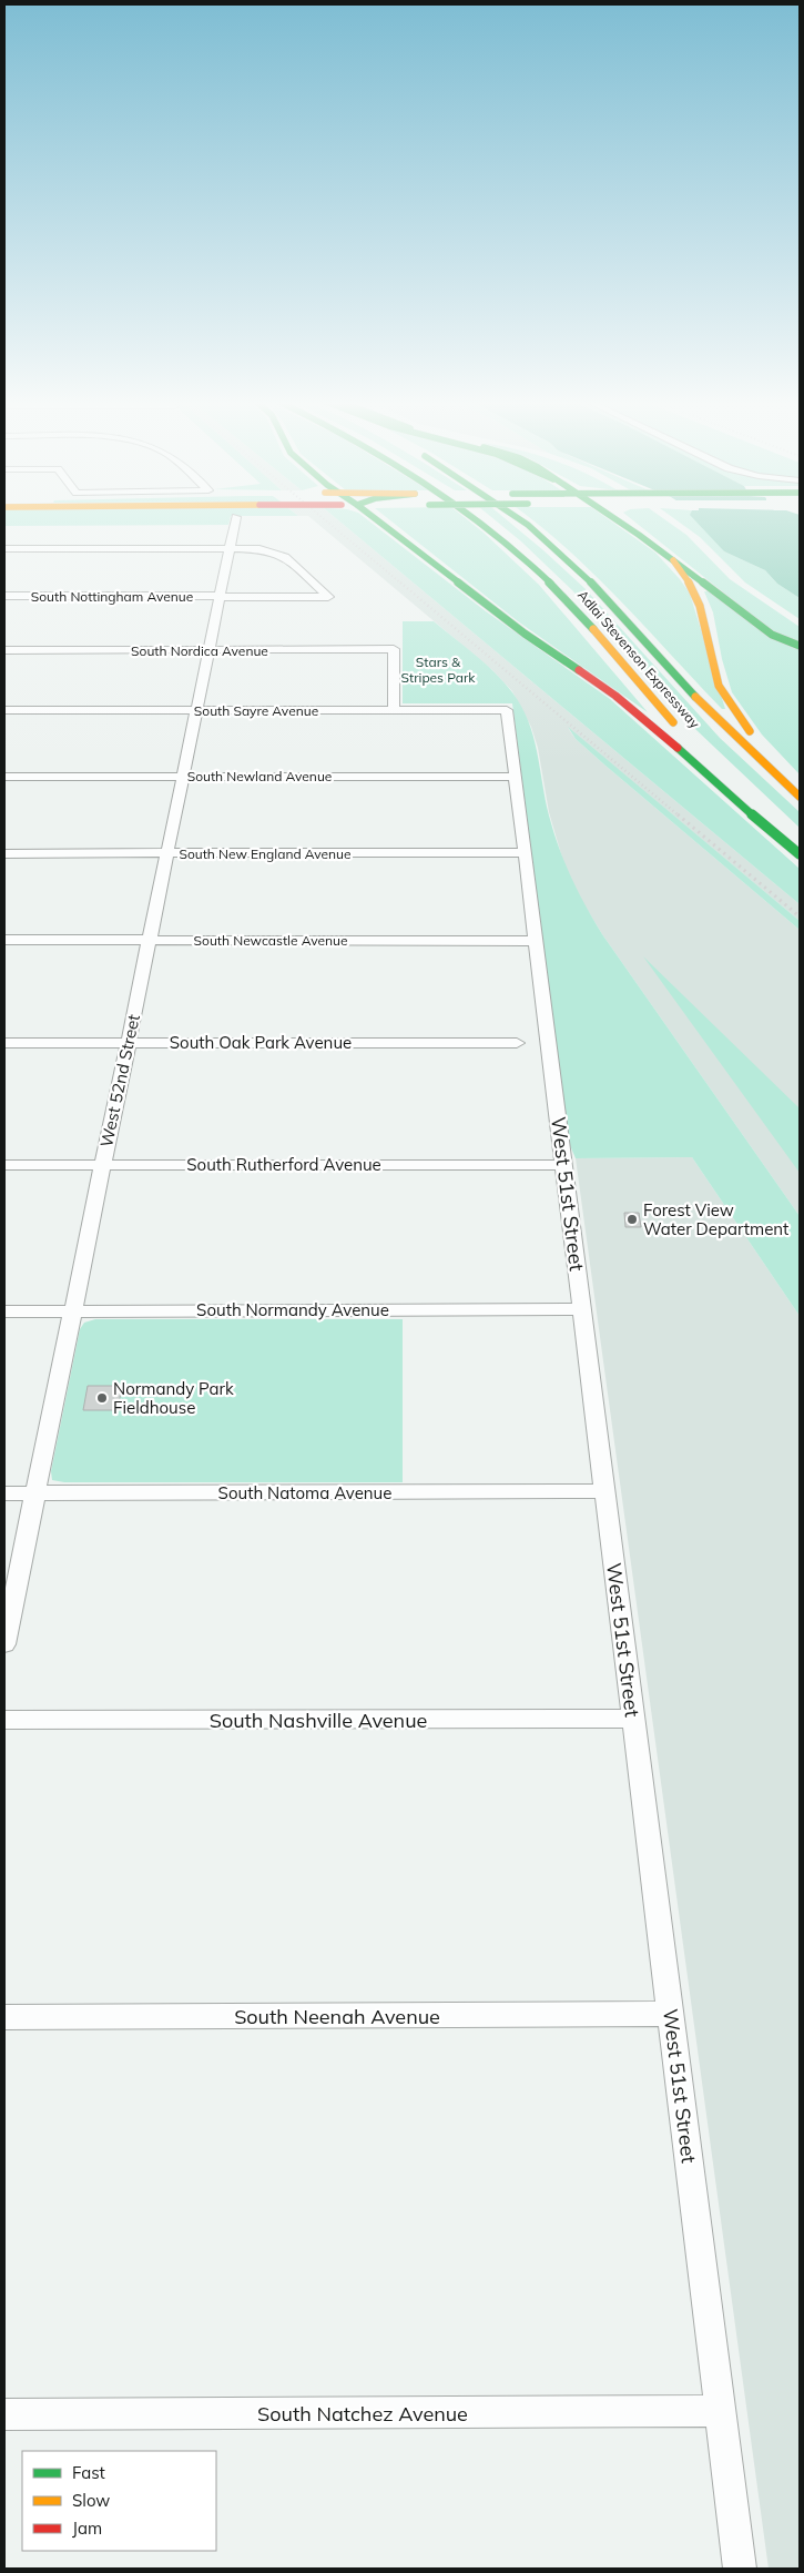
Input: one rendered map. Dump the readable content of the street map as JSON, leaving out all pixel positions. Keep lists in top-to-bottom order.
{
  "streets": {
    "main road": ["Adlai Stevenson Expressway"],
    "street": [
      "South Nottingham Avenue",
      "South Nordica Avenue",
      "South Sayre Avenue",
      "South Newland Avenue",
      "South New England Avenue",
      "South Newcastle Avenue",
      "South Oak Park Avenue",
      "West 52nd Street",
      "South Rutherford Avenue",
      "West 51st Street",
      "South Normandy Avenue",
      "South Natoma Avenue",
      "South Nashville Avenue",
      "South Neenah Avenue",
      "South Natchez Avenue"
    ]
  },
  "crossings": [
    ["South Nottingham Avenue", "West 52nd Street"],
    ["South Nordica Avenue", "South Sayre Avenue"],
    ["South Nordica Avenue", "West 52nd Street"],
    ["South Sayre Avenue", "West 52nd Street"],
    ["South Sayre Avenue", "West 51st Street"],
    ["South Newland Avenue", "West 52nd Street"],
    ["South Newland Avenue", "West 51st Street"],
    ["South New England Avenue", "West 52nd Street"],
    ["South New England Avenue", "West 51st Street"],
    ["South Newcastle Avenue", "West 52nd Street"],
    ["South Newcastle Avenue", "West 51st Street"],
    ["South Oak Park Avenue", "West 52nd Street"],
    ["West 52nd Street", "South Rutherford Avenue"],
    ["West 52nd Street", "South Normandy Avenue"],
    ["West 52nd Street", "South Natoma Avenue"],
    ["South Rutherford Avenue", "West 51st Street"],
    ["West 51st Street", "South Normandy Avenue"],
    ["West 51st Street", "South Natoma Avenue"],
    ["West 51st Street", "South Nashville Avenue"],
    ["West 51st Street", "South Neenah Avenue"],
    ["West 51st Street", "South Natchez Avenue"]
  ],
  "parks": ["Stars & Stripes Park"],
  "places": ["Forest View Water Department", "Normandy Park Fieldhouse"],
  "legend": ["Fast", "Slow", "Jam"]
}
